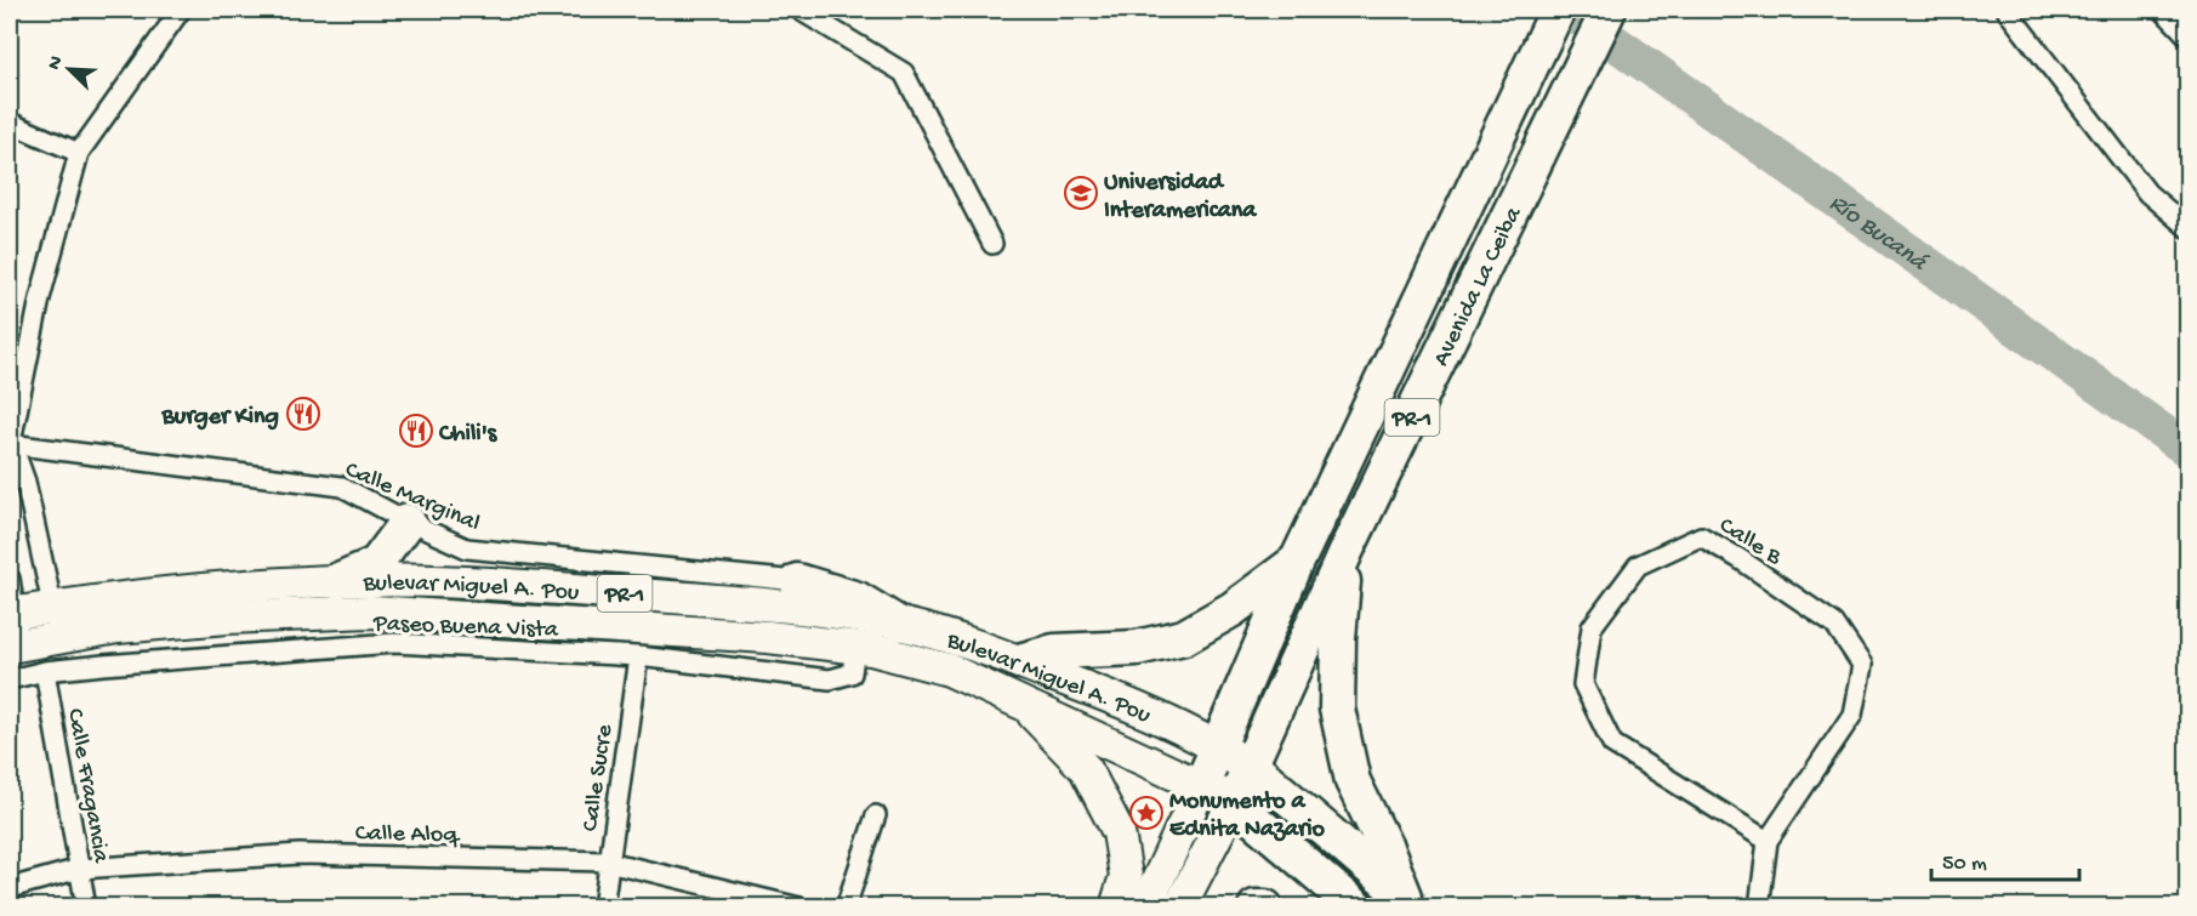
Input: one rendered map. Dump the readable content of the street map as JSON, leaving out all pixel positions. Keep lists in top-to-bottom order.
{
  "streets": {
    "highway": ["Avenida La Ceiba", "PR-1"],
    "main road": ["Bulevar Miguel A. Pou"],
    "street": [
      "Calle Marginal",
      "Calle B",
      "Paseo Buena Vista",
      "Calle Sucre",
      "Calle Fragancia",
      "Calle Aloq"
    ]
  },
  "crossings": [
    ["Avenida La Ceiba", "PR-1"],
    ["Avenida La Ceiba", "Bulevar Miguel A. Pou"],
    ["PR-1", "Bulevar Miguel A. Pou"],
    ["Bulevar Miguel A. Pou", "Paseo Buena Vista"],
    ["Paseo Buena Vista", "Calle Sucre"],
    ["Paseo Buena Vista", "Calle Fragancia"],
    ["Calle Sucre", "Calle Aloq"],
    ["Calle Fragancia", "Calle Aloq"]
  ],
  "water": ["Río Bucaná"],
  "places": {
    "school or university": ["Universidad Interamericana"],
    "restaurant": ["Burger King", "Chili's"],
    "place": ["Monumento a Ednita Nazario"]
  },
  "scale_bar": "50 m",
  "north": "top left"
}
